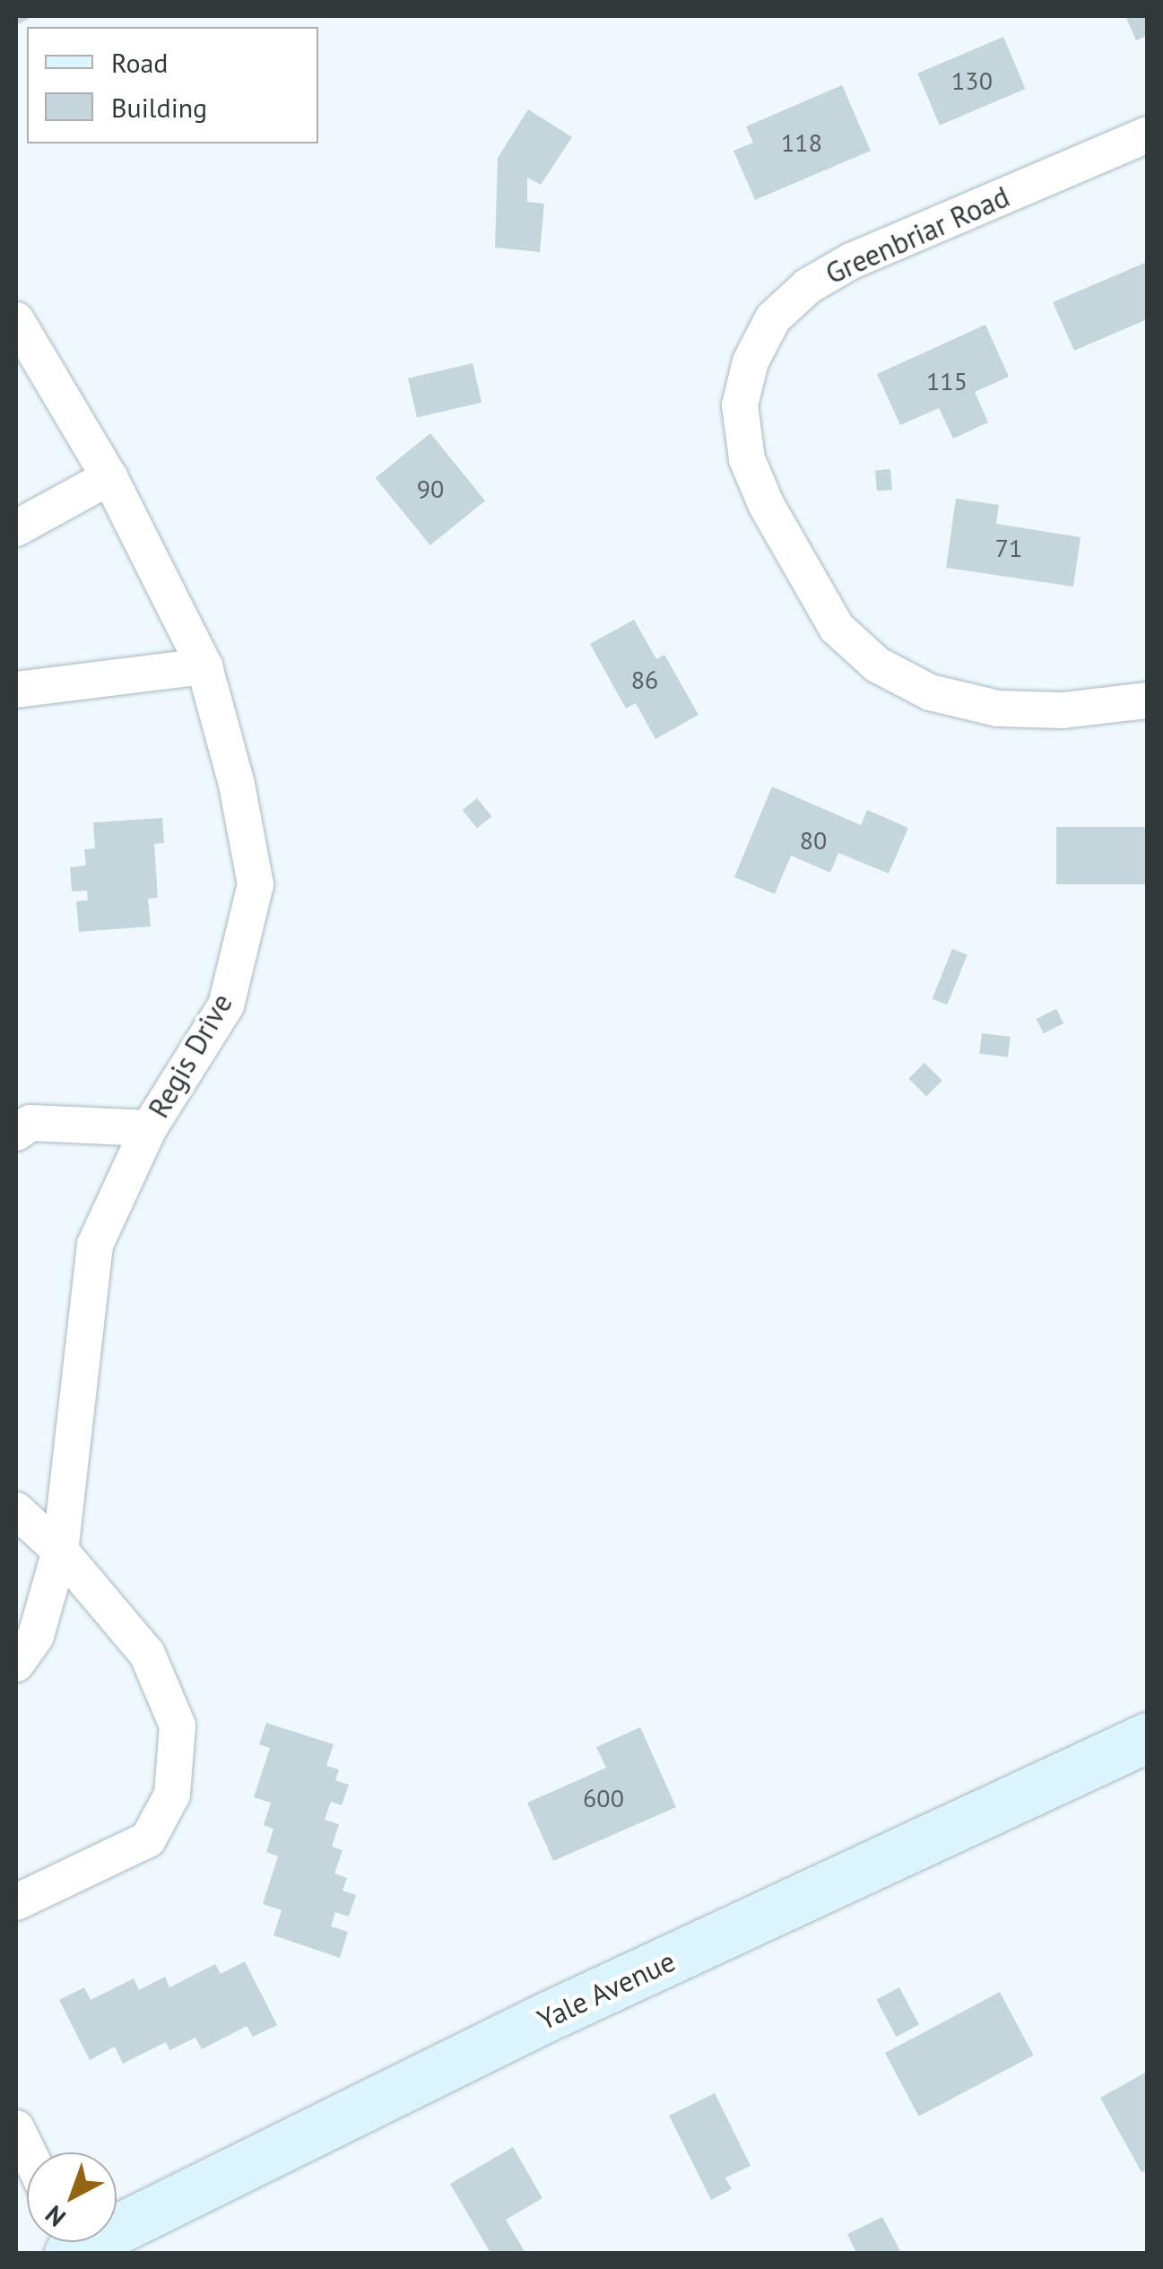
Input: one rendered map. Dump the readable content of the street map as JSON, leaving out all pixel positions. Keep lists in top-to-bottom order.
{
  "streets": {
    "street": ["Greenbriar Road", "Regis Drive", "Yale Avenue"]
  },
  "house_numbers": [
    "130",
    "118",
    "115",
    "90",
    "71",
    "86",
    "80",
    "600"
  ],
  "legend": ["Road", "Building"],
  "north": "bottom left"
}
